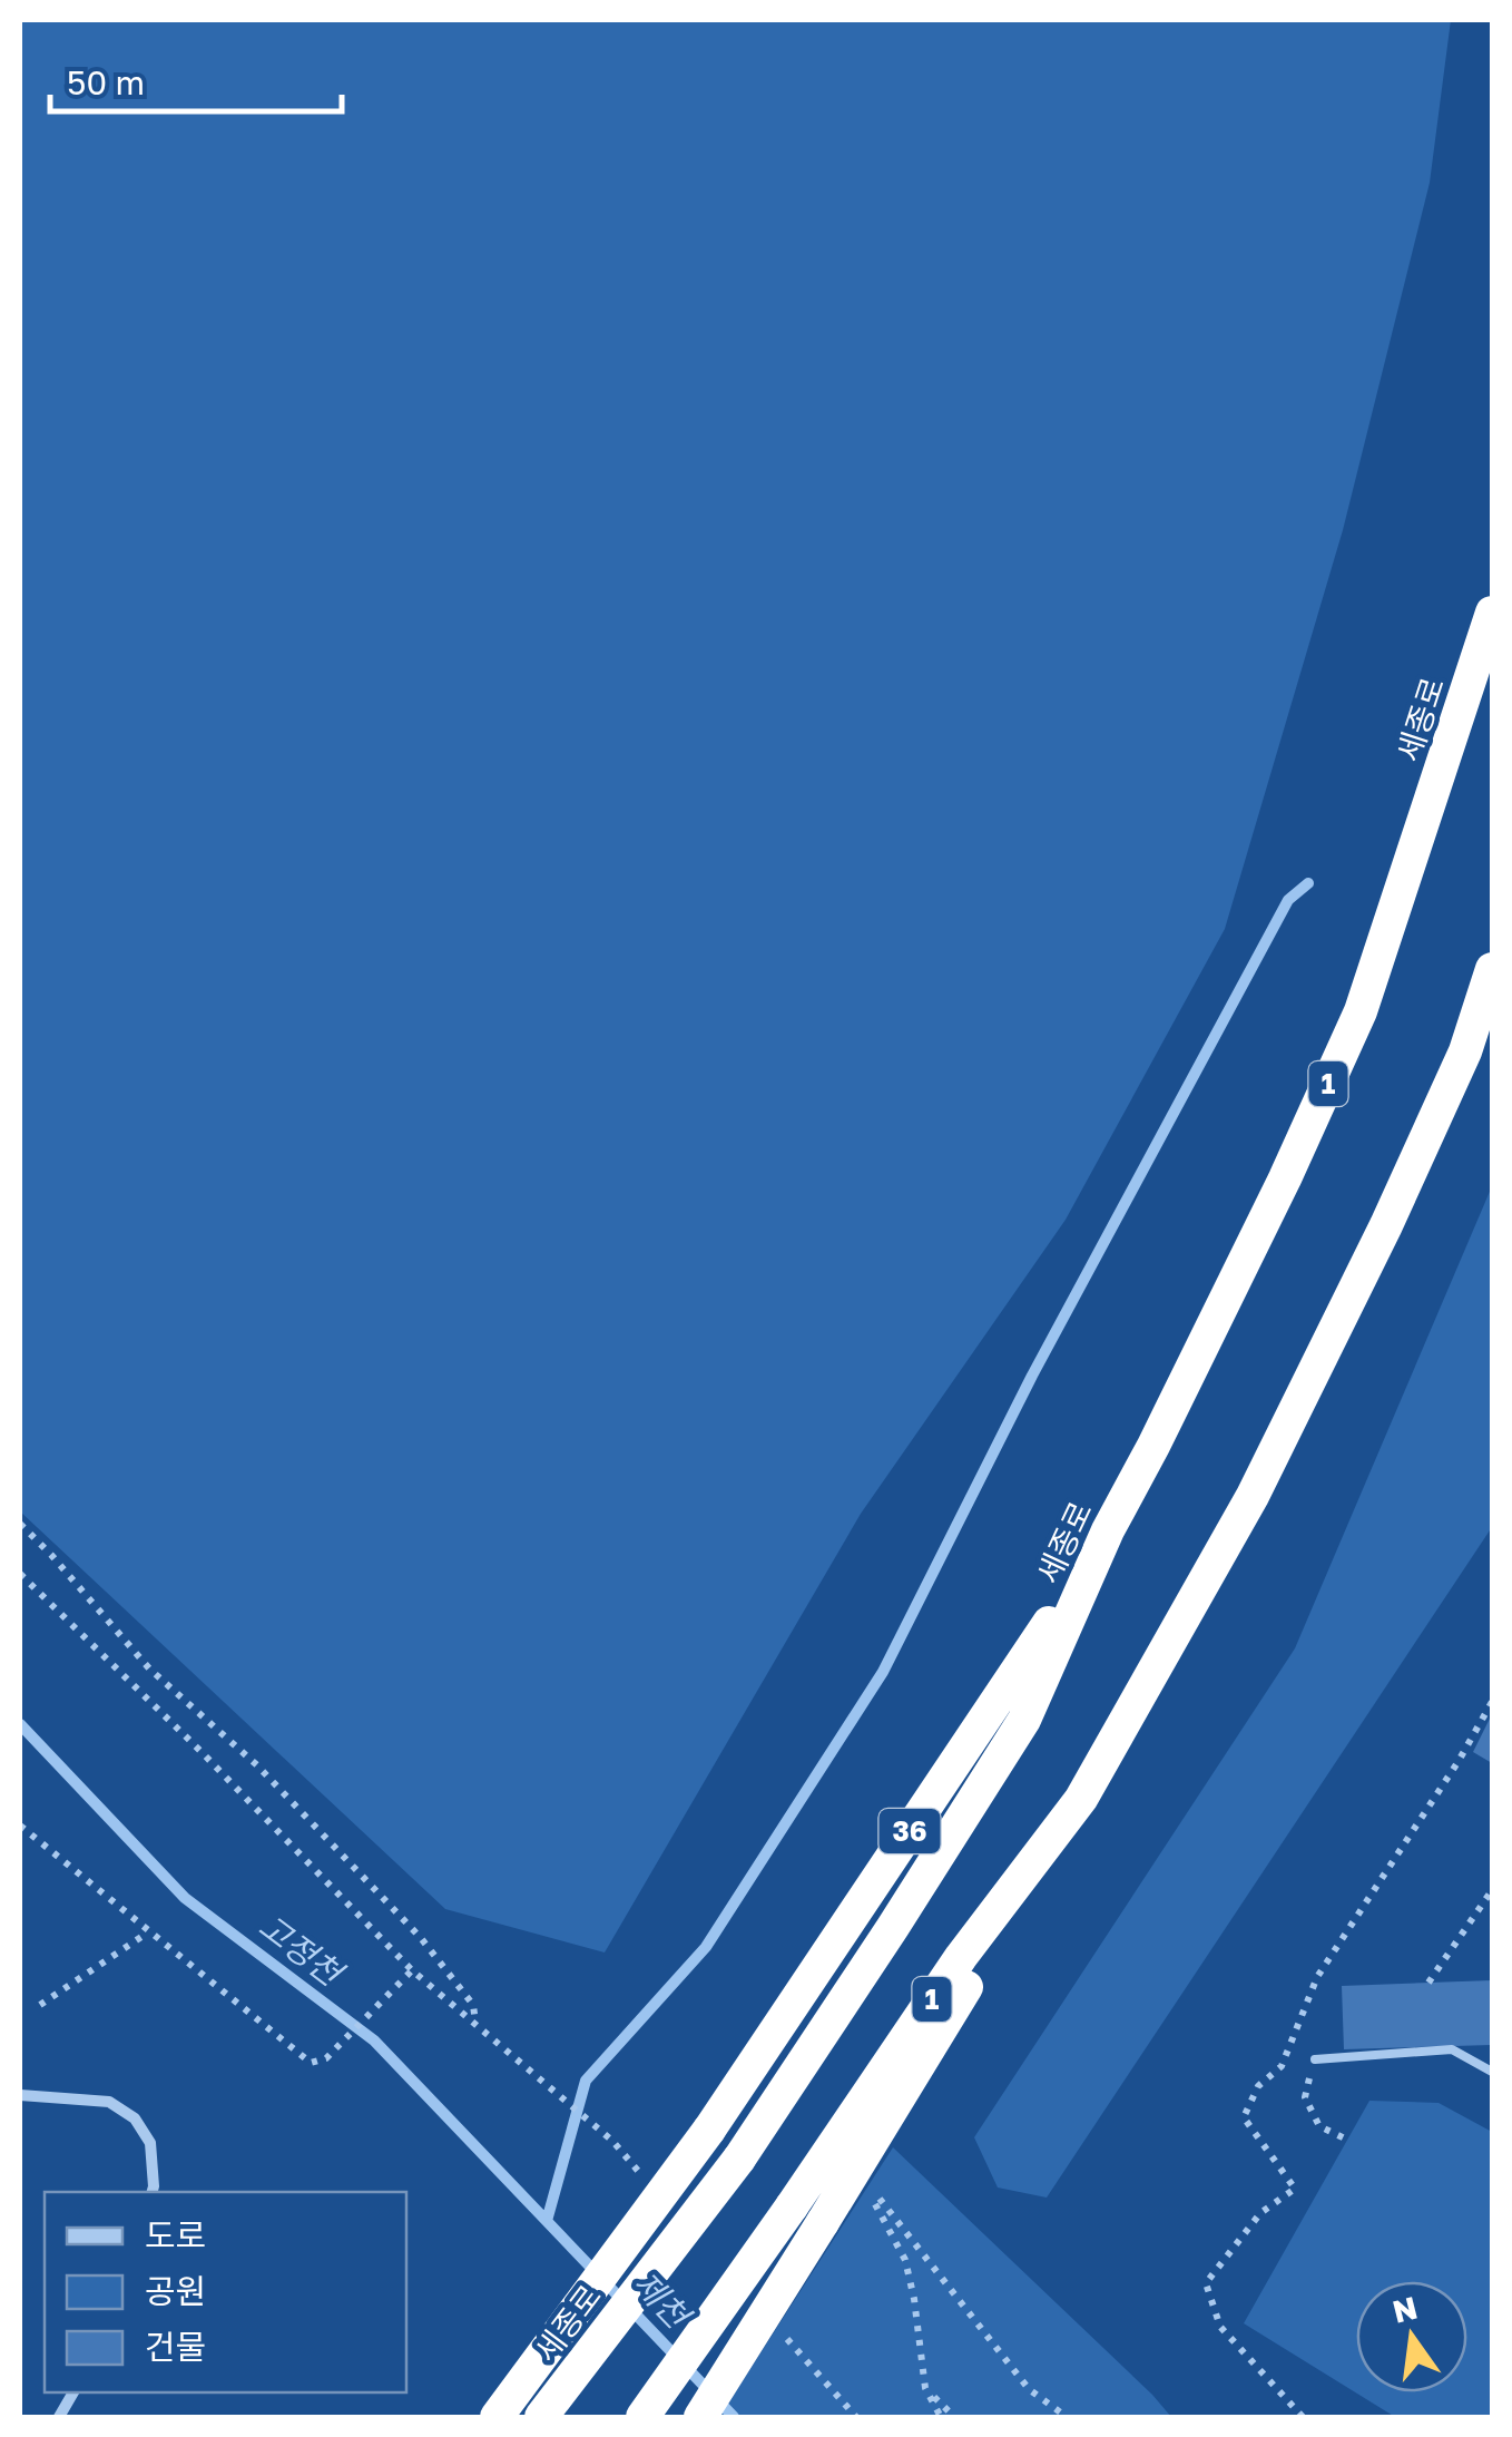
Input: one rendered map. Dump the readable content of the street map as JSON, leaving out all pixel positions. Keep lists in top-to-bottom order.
{
  "streets": {
    "highway": ["세종로", "1", "36"]
  },
  "crossings": [
    ["세종로", "36"]
  ],
  "water": ["고정천", "제천"],
  "legend": ["도로", "공원", "건물"],
  "scale_bar": "50 m",
  "north": "top"
}
